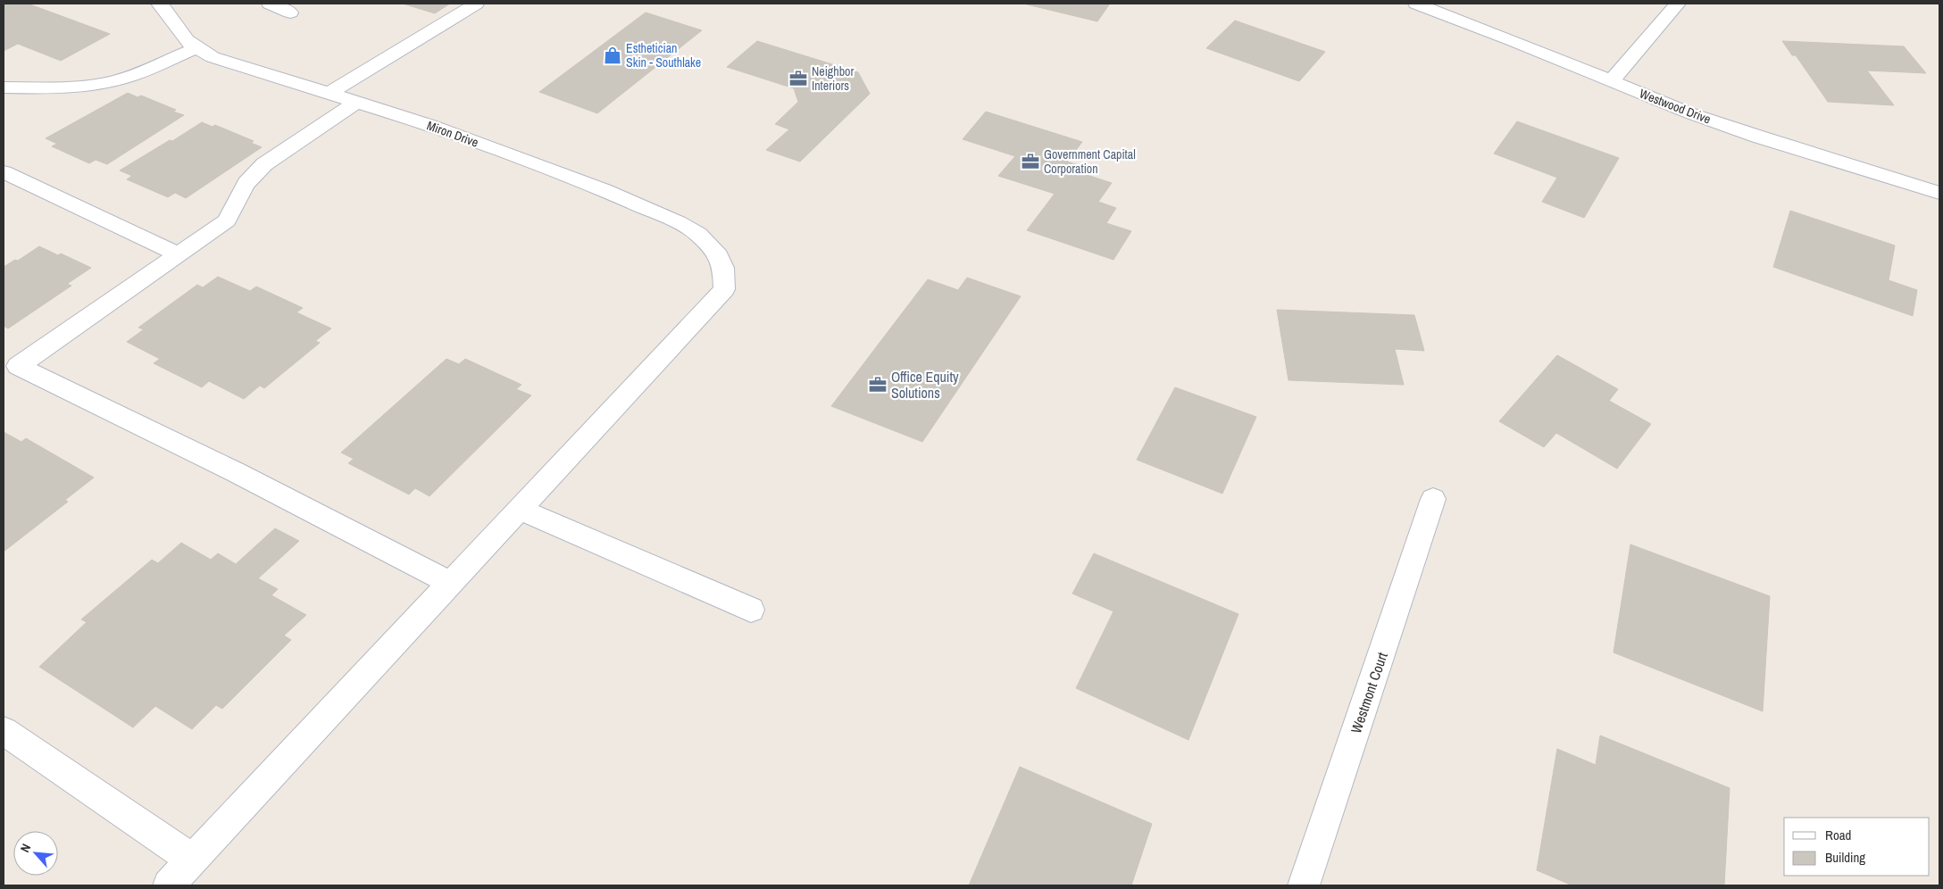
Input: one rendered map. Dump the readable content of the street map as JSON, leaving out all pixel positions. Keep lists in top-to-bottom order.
{
  "streets": {
    "street": ["Westwood Drive", "Miron Drive", "Westmont Court"]
  },
  "places": {
    "shop": ["Esthetician Skin - Southlake"],
    "office": ["Neighbor Interiors", "Government Capital Corporation", "Office Equity Solutions"]
  },
  "legend": ["Road", "Building"],
  "north": "top left"
}
